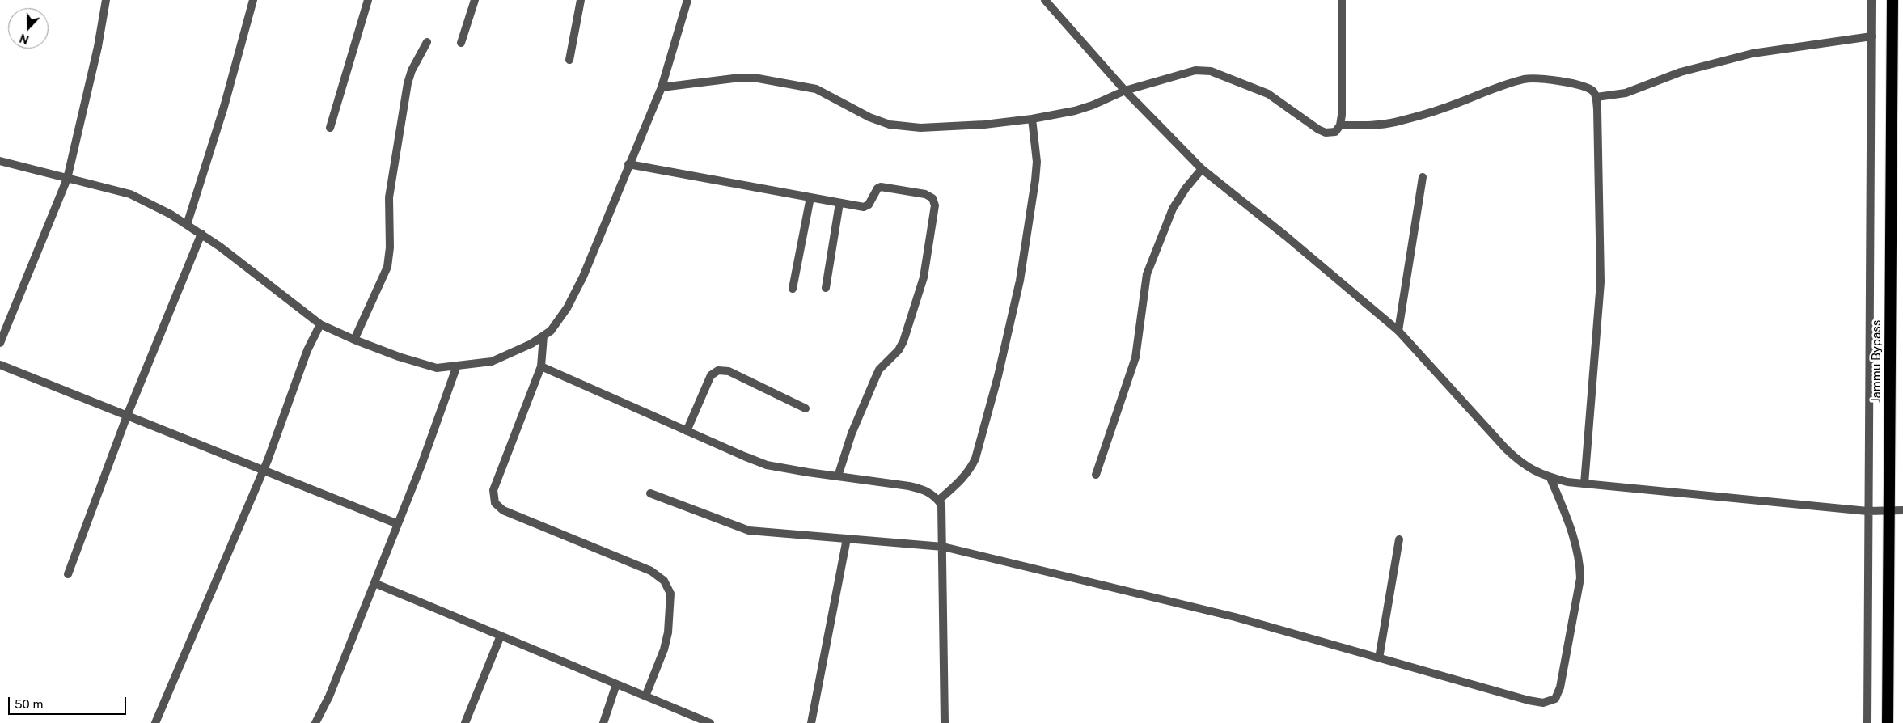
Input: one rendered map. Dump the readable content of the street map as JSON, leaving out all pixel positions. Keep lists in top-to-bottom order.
{
  "streets": {
    "highway": ["Jammu Bypass"]
  },
  "scale_bar": "50 m",
  "north": "bottom"
}
